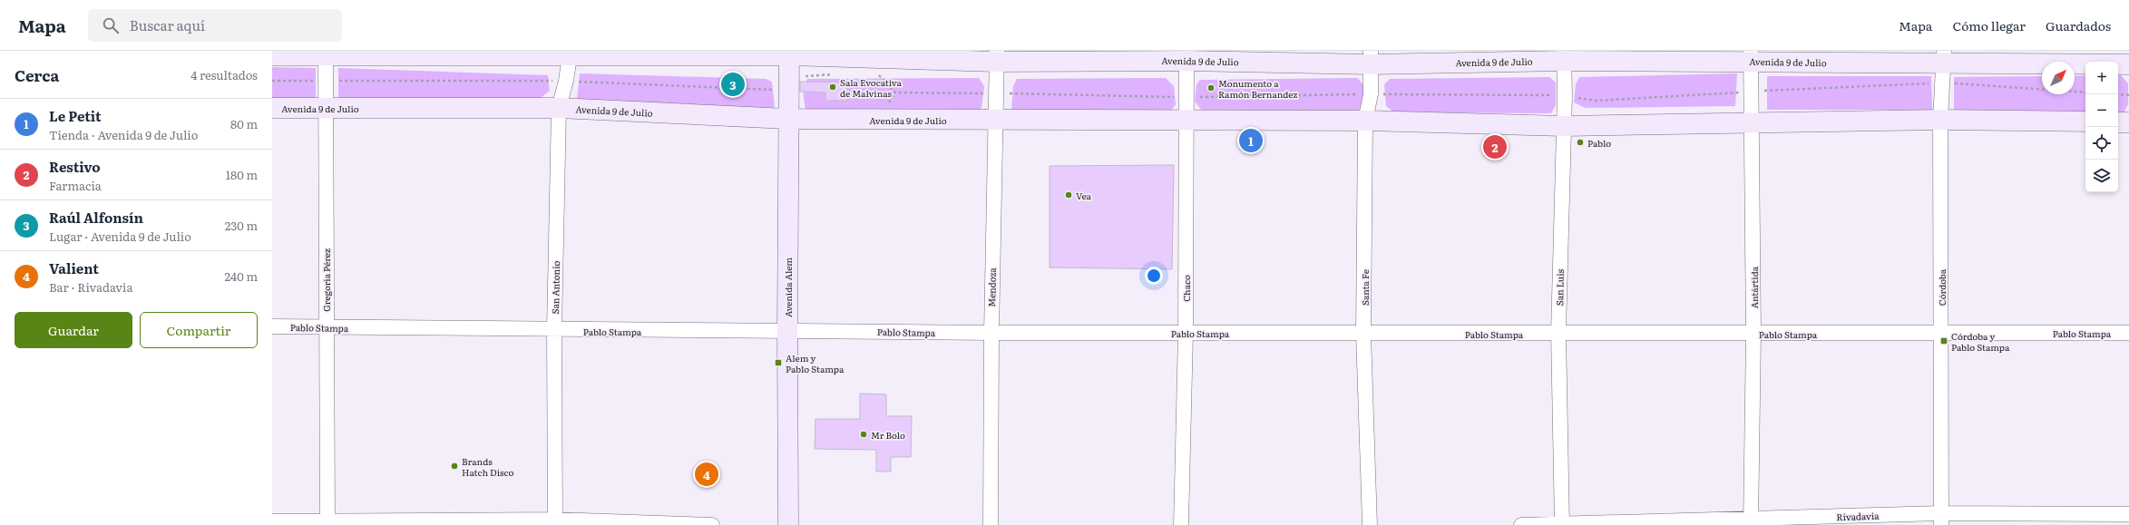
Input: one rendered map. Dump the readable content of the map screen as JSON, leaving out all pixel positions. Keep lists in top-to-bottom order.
{
  "streets": {
    "main road": ["Avenida 9 de Julio", "Avenida Alem"],
    "street": [
      "Gregoria Pérez",
      "San Antonio",
      "Mendoza",
      "Santa Fe",
      "San Luis",
      "Antártida",
      "Córdoba",
      "Chaco",
      "Pablo Stampa",
      "Rivadavia"
    ]
  },
  "crossings": [
    ["Avenida 9 de Julio", "Gregoria Pérez"],
    ["Avenida 9 de Julio", "San Antonio"],
    ["Avenida 9 de Julio", "Avenida Alem"],
    ["Avenida 9 de Julio", "Mendoza"],
    ["Avenida 9 de Julio", "Santa Fe"],
    ["Avenida 9 de Julio", "San Luis"],
    ["Avenida 9 de Julio", "Antártida"],
    ["Avenida 9 de Julio", "Córdoba"],
    ["Avenida 9 de Julio", "Chaco"],
    ["Gregoria Pérez", "Pablo Stampa"],
    ["San Antonio", "Pablo Stampa"],
    ["Avenida Alem", "Pablo Stampa"],
    ["Mendoza", "Pablo Stampa"],
    ["Santa Fe", "Pablo Stampa"],
    ["San Luis", "Pablo Stampa"],
    ["San Luis", "Rivadavia"],
    ["Antártida", "Pablo Stampa"],
    ["Antártida", "Rivadavia"],
    ["Córdoba", "Pablo Stampa"],
    ["Córdoba", "Rivadavia"],
    ["Chaco", "Pablo Stampa"]
  ],
  "places": {
    "other": [
      "Sala Evocativa de Malvinas",
      "Monumento a Ramón Bernandez",
      "Pablo",
      "Vea",
      "Mr Bolo",
      "Brands Hatch Disco"
    ],
    "transit": ["Córdoba y Pablo Stampa", "Alem y Pablo Stampa"]
  },
  "north": "top right",
  "page": {
    "header": "Mapa",
    "search": "Buscar aquí",
    "nav": ["Mapa", "Cómo llegar", "Guardados"],
    "heading": ["Cerca", "4 resultados"],
    "map_buttons": ["+", "−"],
    "pins": [
      "3",
      "1",
      "2",
      "4"
    ],
    "list": [
      {
        "mark": "1",
        "name": "Le Petit",
        "note": "Tienda · Avenida 9 de Julio",
        "value": "80 m"
      },
      {
        "mark": "2",
        "name": "Restivo",
        "note": "Farmacia",
        "value": "180 m"
      },
      {
        "mark": "3",
        "name": "Raúl Alfonsín",
        "note": "Lugar · Avenida 9 de Julio",
        "value": "230 m"
      },
      {
        "mark": "4",
        "name": "Valient",
        "note": "Bar · Rivadavia",
        "value": "240 m"
      }
    ],
    "buttons": ["Guardar", "Compartir"]
  }
}
